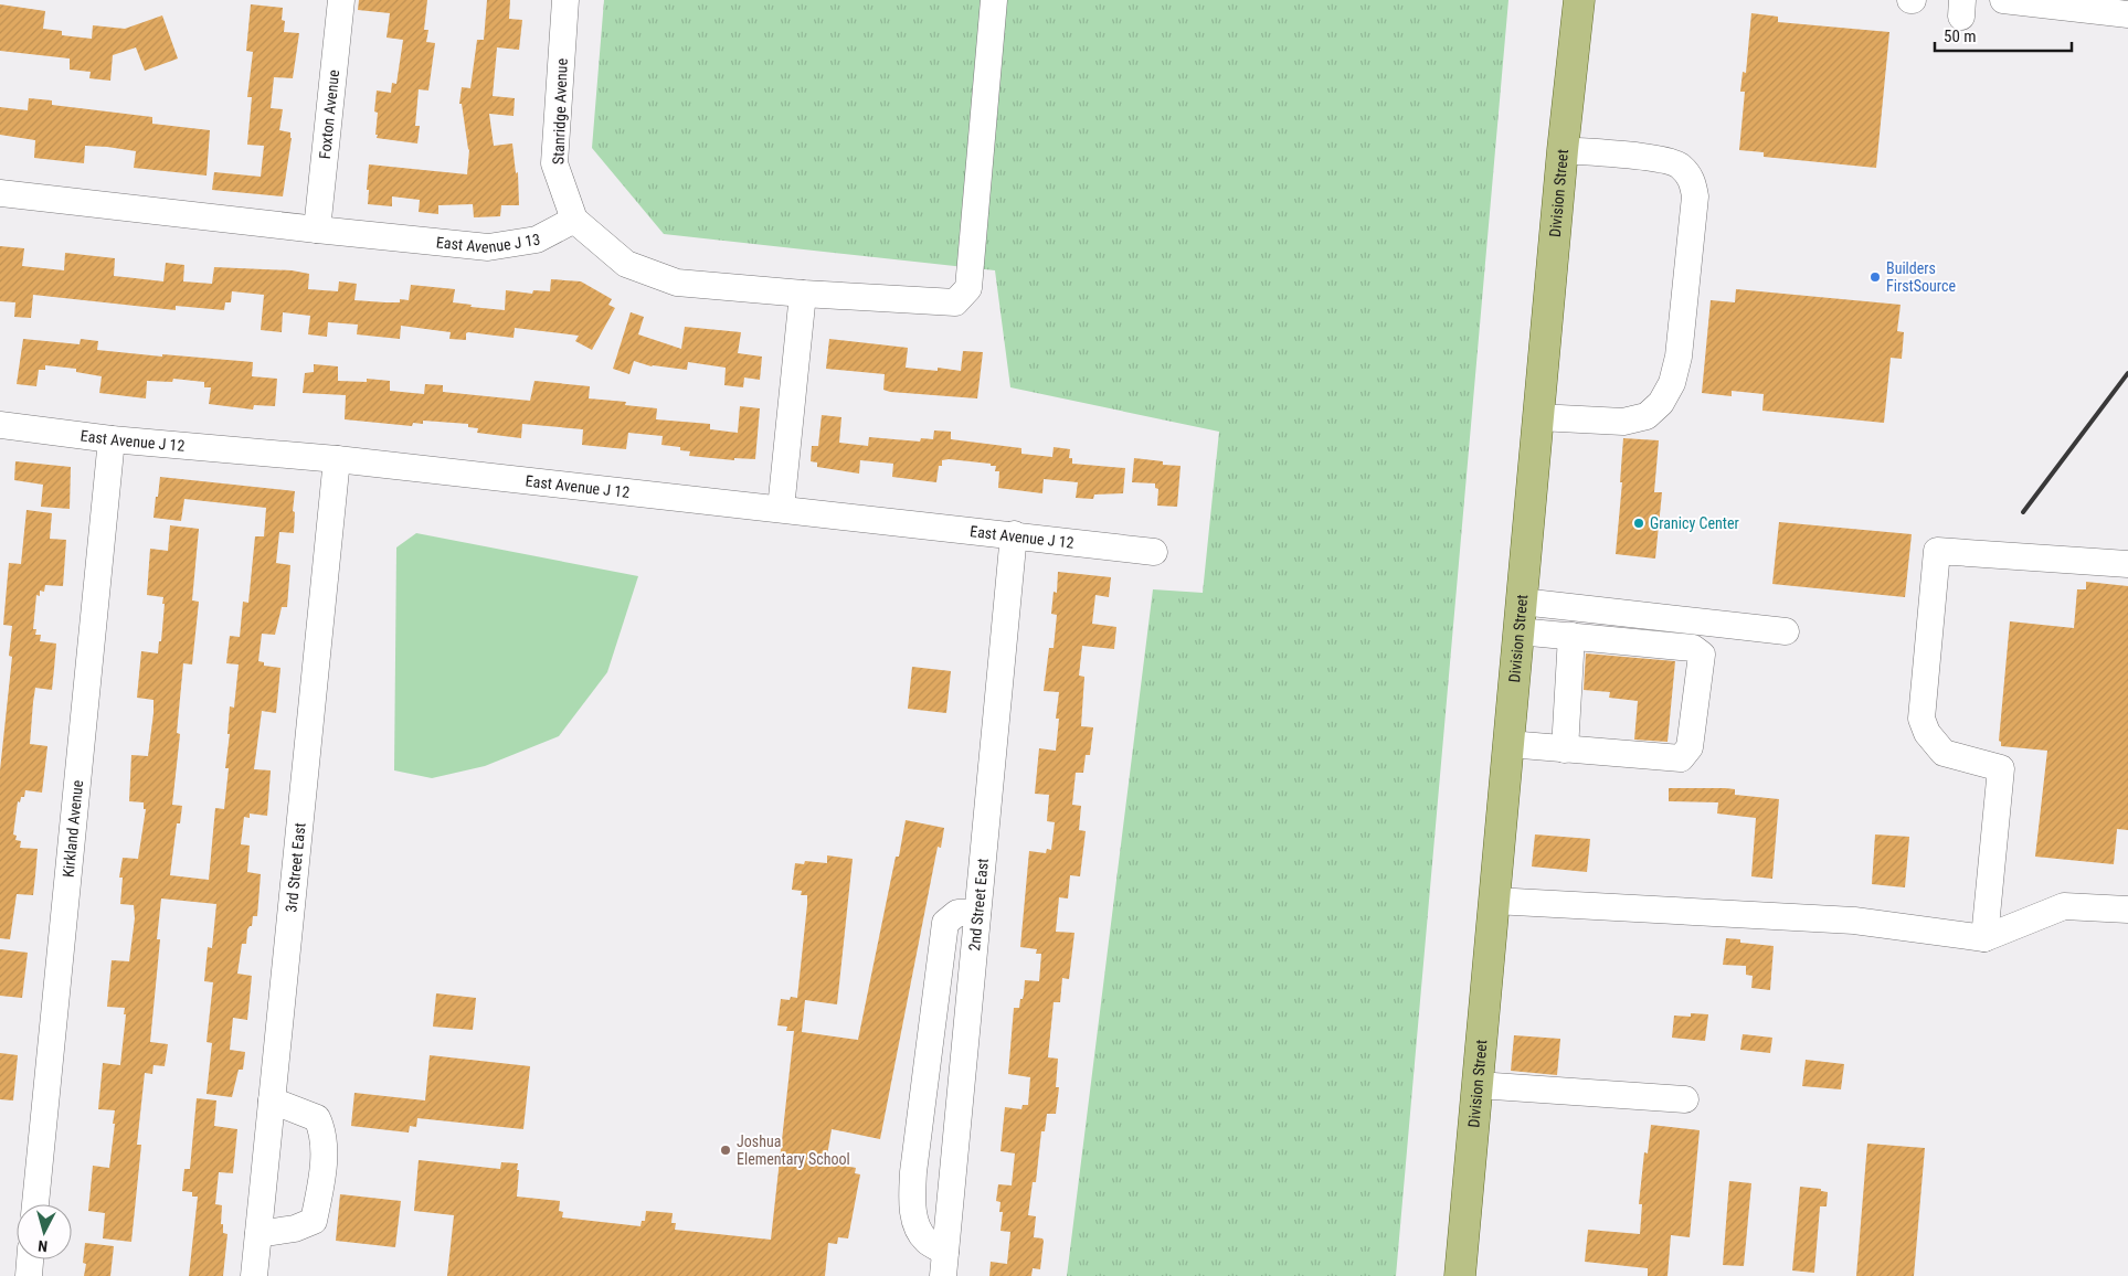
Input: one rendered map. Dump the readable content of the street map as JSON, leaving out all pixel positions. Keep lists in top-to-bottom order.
{
  "streets": {
    "main road": ["Division Street"],
    "street": [
      "Stanridge Avenue",
      "Foxton Avenue",
      "East Avenue J 13",
      "East Avenue J 12",
      "Kirkland Avenue",
      "3rd Street East",
      "2nd Street East"
    ]
  },
  "crossings": [
    ["Stanridge Avenue", "East Avenue J 13"],
    ["Foxton Avenue", "East Avenue J 13"],
    ["East Avenue J 12", "Kirkland Avenue"],
    ["East Avenue J 12", "3rd Street East"],
    ["East Avenue J 12", "2nd Street East"]
  ],
  "places": ["Builders FirstSource", "Granicy Center", "Joshua Elementary School"],
  "scale_bar": "50 m",
  "north": "bottom"
}
